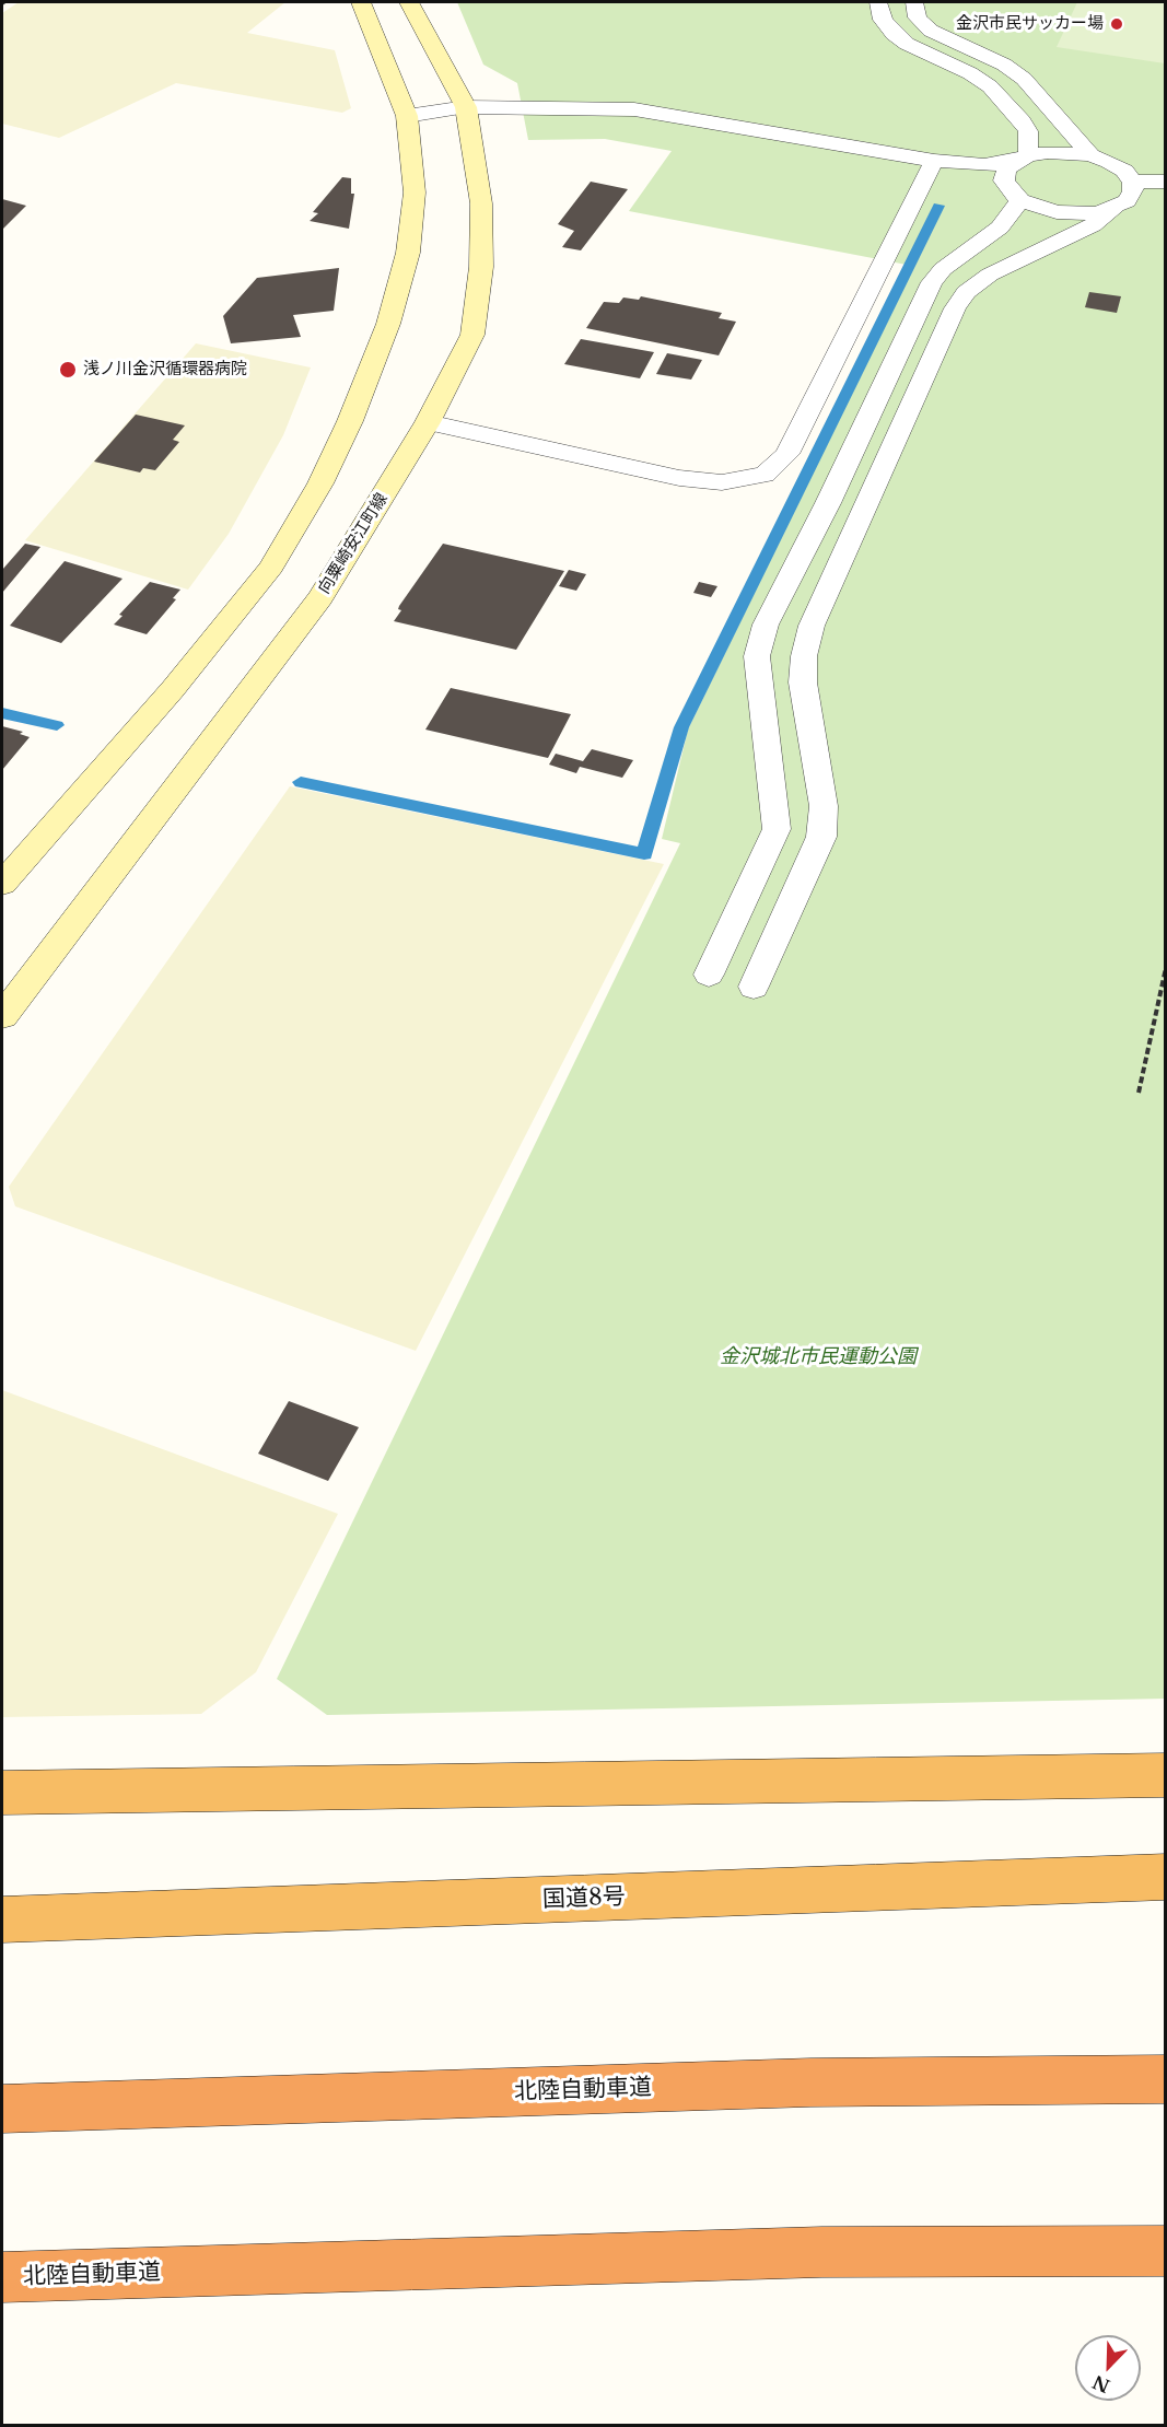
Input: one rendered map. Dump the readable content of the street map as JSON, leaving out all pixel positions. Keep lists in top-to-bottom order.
{
  "streets": {
    "highway": ["国道8号", "北陸自動車道"],
    "main road": ["向粟崎安江町線"]
  },
  "parks": ["金沢城北市民運動公園"],
  "places": ["金沢市民サッカー場", "浅ノ川金沢循環器病院"],
  "north": "bottom left"
}
